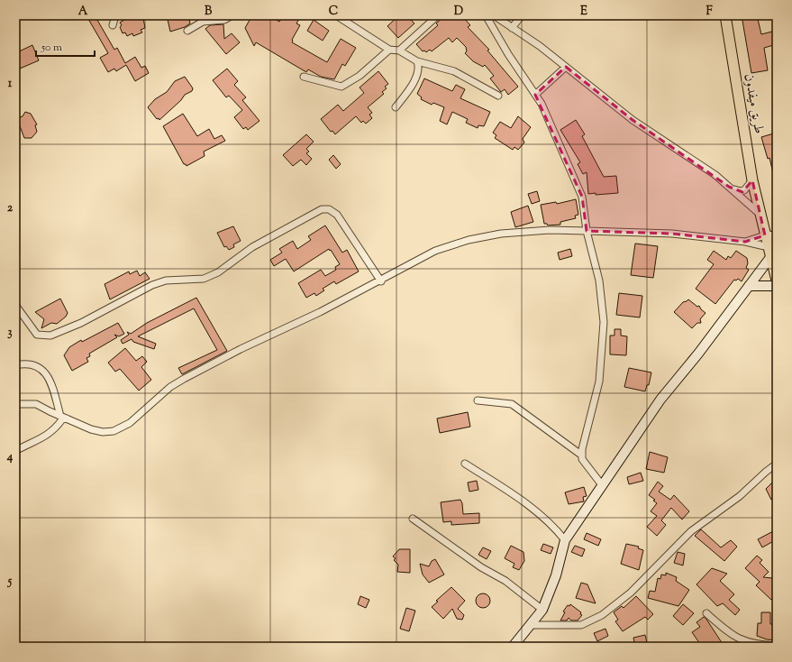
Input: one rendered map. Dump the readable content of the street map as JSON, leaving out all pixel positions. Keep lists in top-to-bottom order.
{
  "streets": {
    "main road": ["طريق ميفدون"]
  },
  "scale_bar": "50 m",
  "grid": {
    "columns": [
      "A",
      "B",
      "C",
      "D",
      "E",
      "F"
    ],
    "rows": [
      "1",
      "2",
      "3",
      "4",
      "5"
    ]
  }
}
